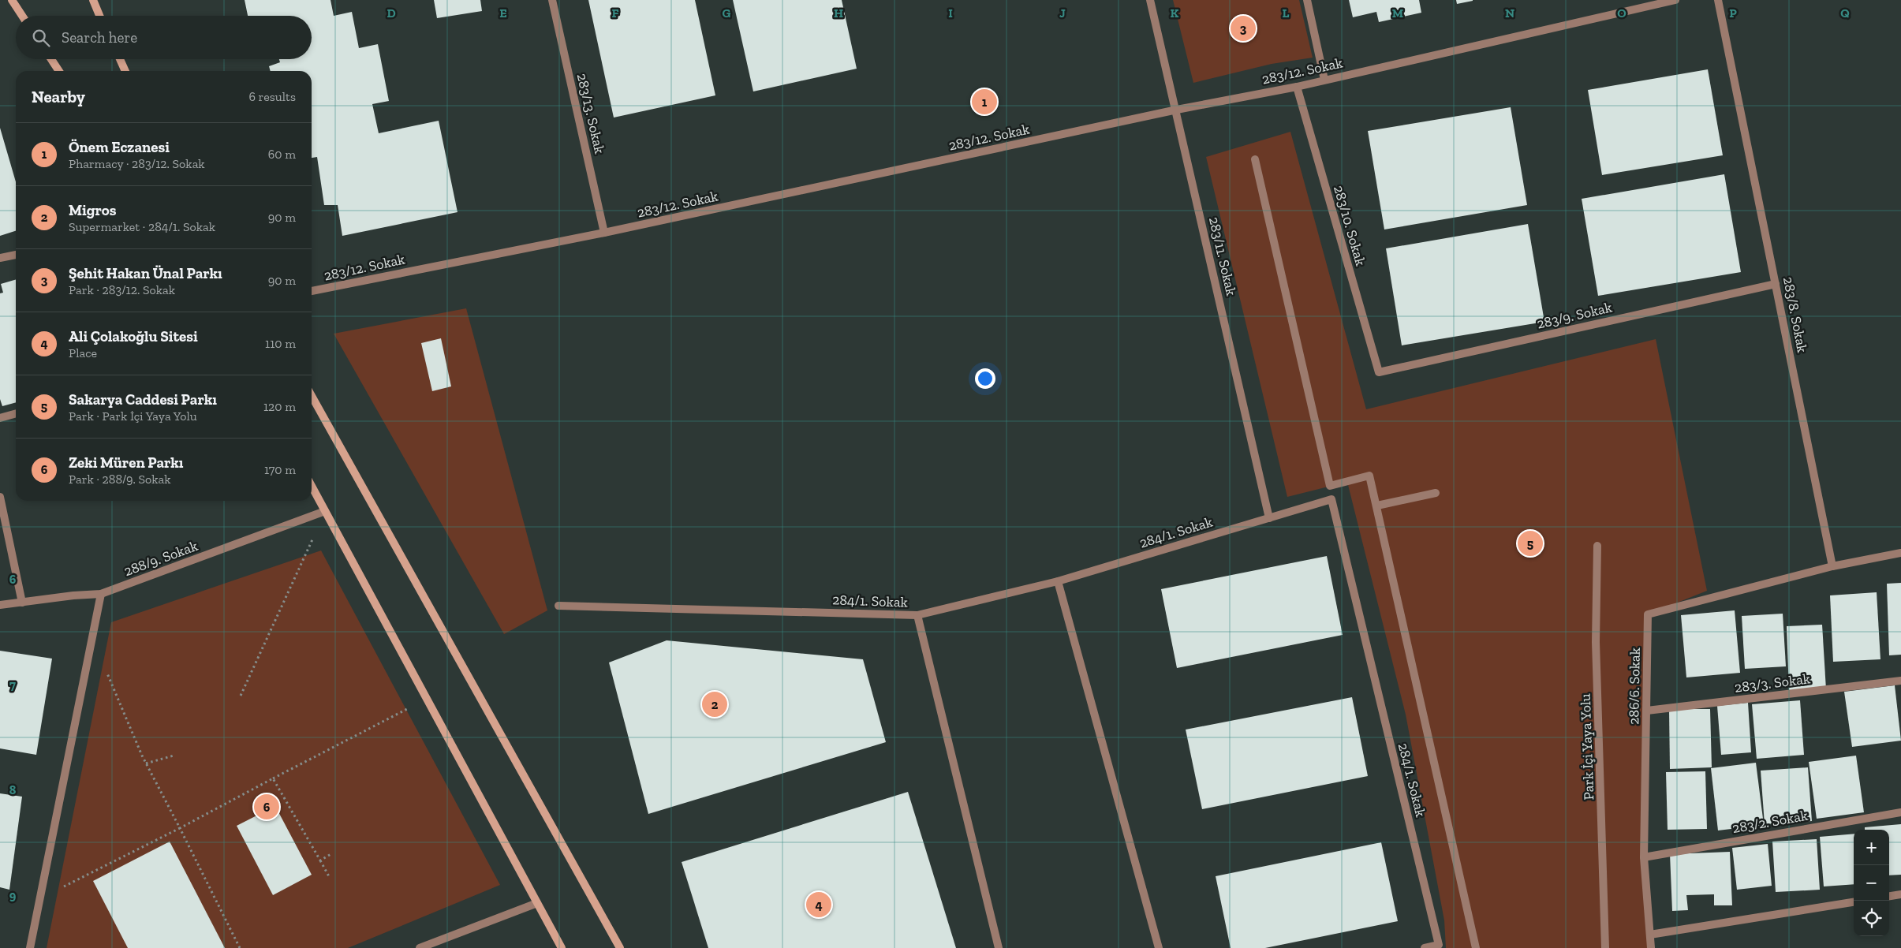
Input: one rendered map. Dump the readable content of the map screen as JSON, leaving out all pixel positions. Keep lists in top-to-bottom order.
{
  "streets": {
    "street": [
      "283/12. Sokak",
      "283/13. Sokak",
      "283/10. Sokak",
      "283/11. Sokak",
      "283/8. Sokak",
      "283/9. Sokak",
      "284/1. Sokak",
      "288/9. Sokak",
      "283/3. Sokak",
      "286/6. Sokak",
      "Park İçi Yaya Yolu",
      "283/2. Sokak"
    ]
  },
  "crossings": [
    ["283/12. Sokak", "283/13. Sokak"],
    ["283/12. Sokak", "283/10. Sokak"],
    ["283/12. Sokak", "283/11. Sokak"],
    ["283/10. Sokak", "283/9. Sokak"],
    ["283/11. Sokak", "284/1. Sokak"],
    ["283/8. Sokak", "283/9. Sokak"],
    ["283/8. Sokak", "286/6. Sokak"],
    ["283/3. Sokak", "286/6. Sokak"],
    ["286/6. Sokak", "283/2. Sokak"]
  ],
  "page": {
    "pins": [
      "3",
      "1",
      "5",
      "2",
      "6",
      "4"
    ],
    "search": "Search here",
    "heading": ["Nearby", "6 results"],
    "list": [
      {
        "mark": "1",
        "name": "Önem Eczanesi",
        "note": "Pharmacy · 283/12. Sokak",
        "value": "60 m"
      },
      {
        "mark": "2",
        "name": "Migros",
        "note": "Supermarket · 284/1. Sokak",
        "value": "90 m"
      },
      {
        "mark": "3",
        "name": "Şehit Hakan Ünal Parkı",
        "note": "Park · 283/12. Sokak",
        "value": "90 m"
      },
      {
        "mark": "4",
        "name": "Ali Çolakoğlu Sitesi",
        "note": "Place",
        "value": "110 m"
      },
      {
        "mark": "5",
        "name": "Sakarya Caddesi Parkı",
        "note": "Park · Park İçi Yaya Yolu",
        "value": "120 m"
      },
      {
        "mark": "6",
        "name": "Zeki Müren Parkı",
        "note": "Park · 288/9. Sokak",
        "value": "170 m"
      }
    ],
    "map_buttons": ["+", "−"]
  },
  "grid": {
    "columns": [
      "D",
      "E",
      "F",
      "G",
      "H",
      "I",
      "J",
      "K",
      "L",
      "M",
      "N",
      "O",
      "P",
      "Q"
    ],
    "rows": [
      "6",
      "7",
      "8",
      "9"
    ]
  }
}
